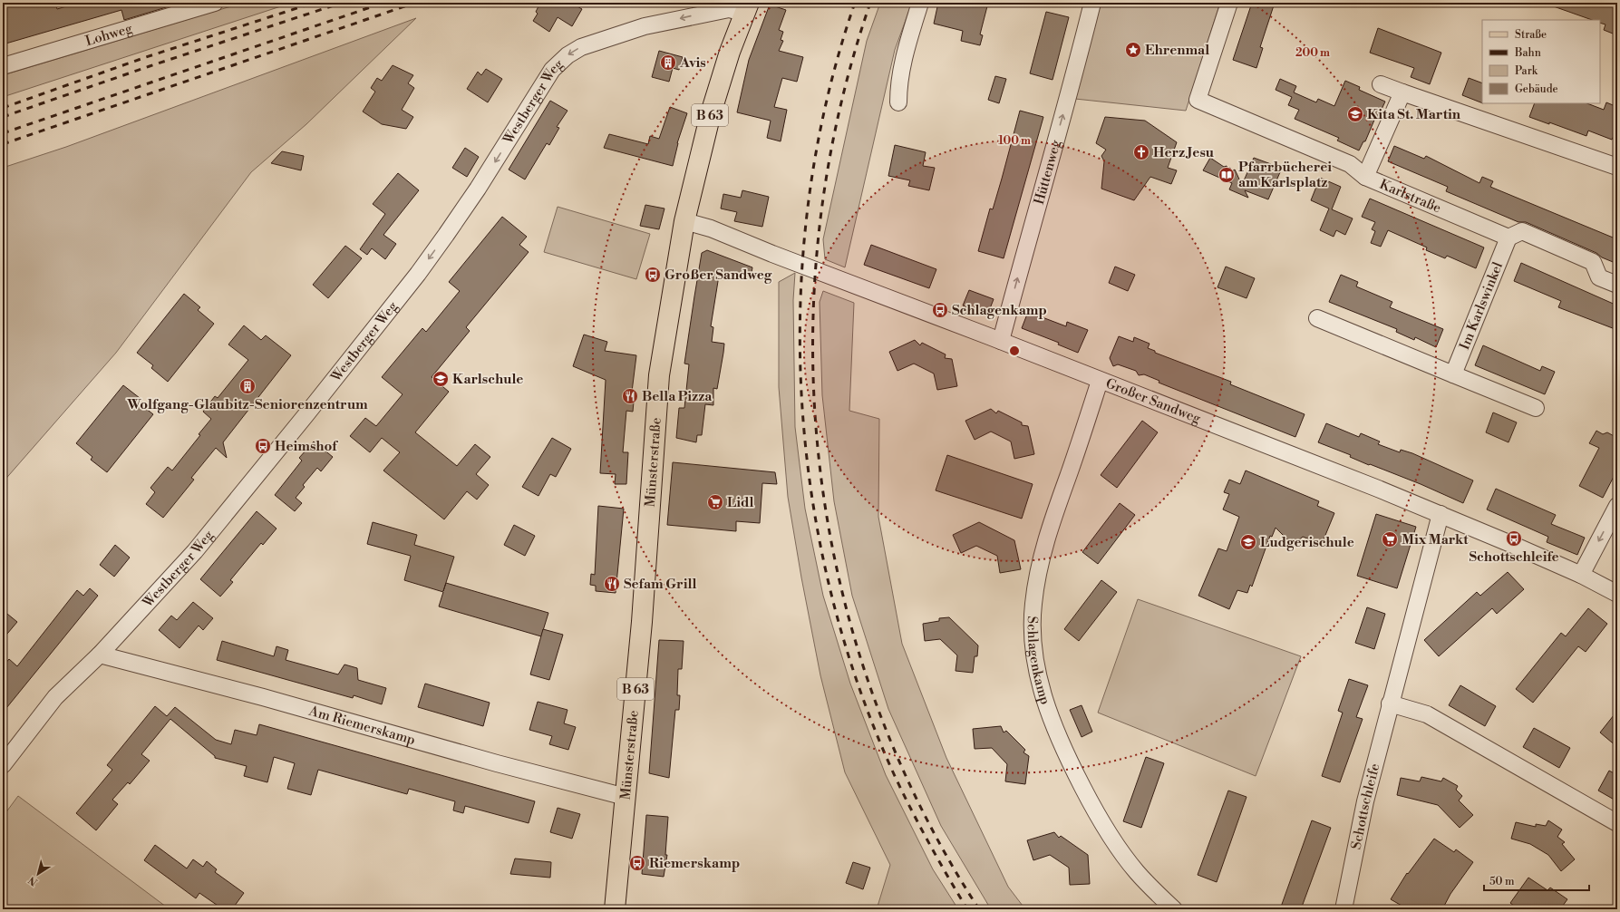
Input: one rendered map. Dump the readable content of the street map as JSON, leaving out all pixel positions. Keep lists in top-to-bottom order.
{
  "streets": {
    "main road": ["B 63", "Münsterstraße"],
    "street": [
      "Lohweg",
      "Westberger Weg",
      "Hüttenweg",
      "Karlstraße",
      "Im Karlswinkel",
      "Großer Sandweg",
      "Schlagenkamp",
      "Am Riemerskamp",
      "Schottschleife"
    ]
  },
  "crossings": [
    ["Westberger Weg", "Münsterstraße"],
    ["Westberger Weg", "Am Riemerskamp"],
    ["Hüttenweg", "Großer Sandweg"],
    ["Karlstraße", "Im Karlswinkel"],
    ["Großer Sandweg", "Münsterstraße"],
    ["Großer Sandweg", "Schlagenkamp"],
    ["Großer Sandweg", "Schottschleife"],
    ["Münsterstraße", "Am Riemerskamp"]
  ],
  "one_way": ["Westberger Weg", "Hüttenweg"],
  "places": {
    "place": ["Ehrenmal"],
    "building": ["Avis", "Wolfgang-Glaubitz-Seniorenzentrum"],
    "school or university": ["Kita St. Martin", "Karlschule", "Ludgerischule"],
    "church": ["Herz Jesu"],
    "library": ["Pfarrbücherei am Karlsplatz"],
    "bus stop": [
      "Großer Sandweg",
      "Schlagenkamp",
      "Heimshof",
      "Schottschleife",
      "Riemerskamp"
    ],
    "restaurant": ["Bella Pizza", "Sefam Grill"],
    "supermarket": ["Lidl", "Mix Markt"]
  },
  "legend": [
    "Straße",
    "Bahn",
    "Park",
    "Gebäude"
  ],
  "scale_bar": "50 m",
  "north": "bottom left",
  "rings": ["200 m", "100 m"]
}
